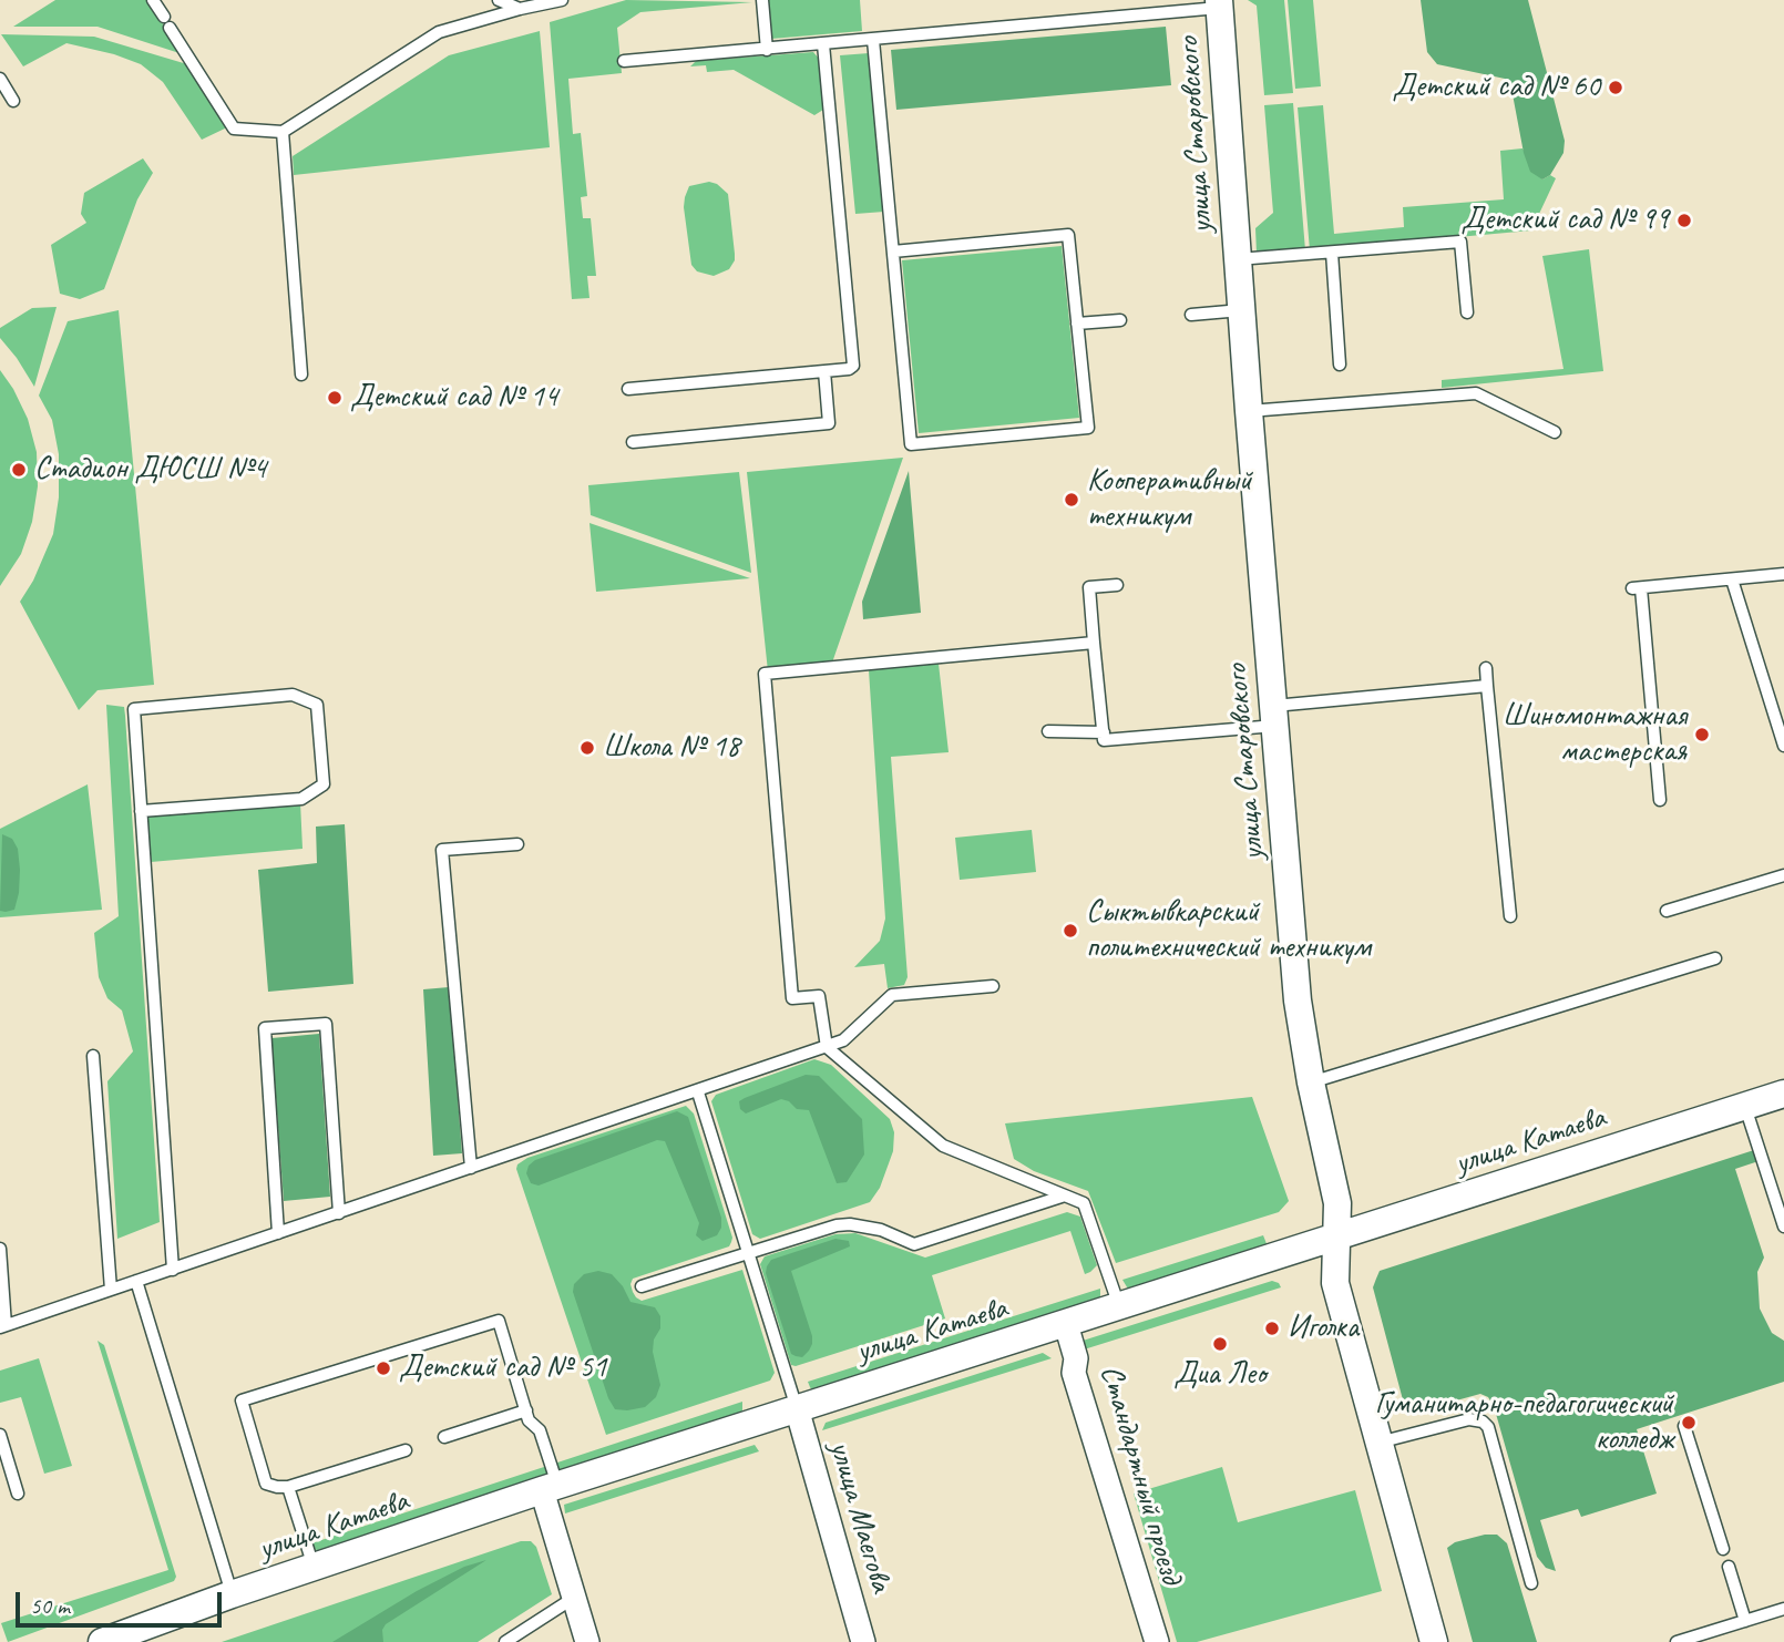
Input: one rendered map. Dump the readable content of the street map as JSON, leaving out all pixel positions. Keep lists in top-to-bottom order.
{
  "streets": {
    "street": [
      "улица Старовского",
      "улица Катаева",
      "Стандартный проезд",
      "улица Маегова"
    ]
  },
  "crossings": [
    ["улица Старовского", "улица Катаева"],
    ["улица Катаева", "Стандартный проезд"],
    ["улица Катаева", "улица Маегова"]
  ],
  "places": [
    "Детский сад № 60",
    "Детский сад № 99",
    "Детский сад № 14",
    "Стадион ДЮСШ №4",
    "Кооперативный техникум",
    "Шиномонтажная мастерская",
    "Школа № 18",
    "Сыктывкарский политехнический техникум",
    "Иголка",
    "Диа Лео",
    "Детский сад № 51",
    "Гуманитарно-педагогический колледж"
  ],
  "scale_bar": "50 m"
}
